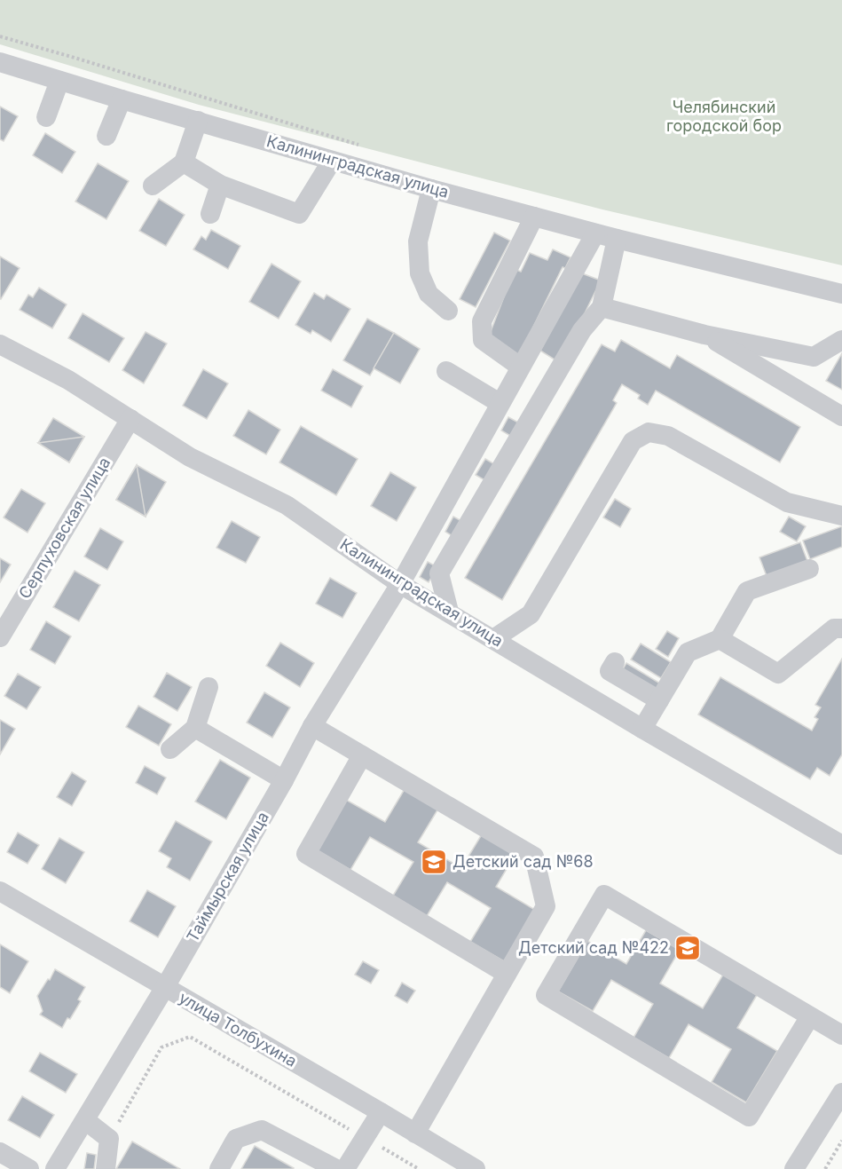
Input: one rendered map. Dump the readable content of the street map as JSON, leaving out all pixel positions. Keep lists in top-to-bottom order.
{
  "streets": {
    "street": [
      "Калининградская улица",
      "Серпуховская улица",
      "Таймырская улица",
      "улица Толбухина"
    ]
  },
  "crossings": [
    ["Калининградская улица", "Серпуховская улица"],
    ["Калининградская улица", "Таймырская улица"],
    ["Таймырская улица", "улица Толбухина"]
  ],
  "parks": ["Челябинский городской бор"],
  "places": {
    "school or university": ["Детский сад №68", "Детский сад №422"]
  }
}
